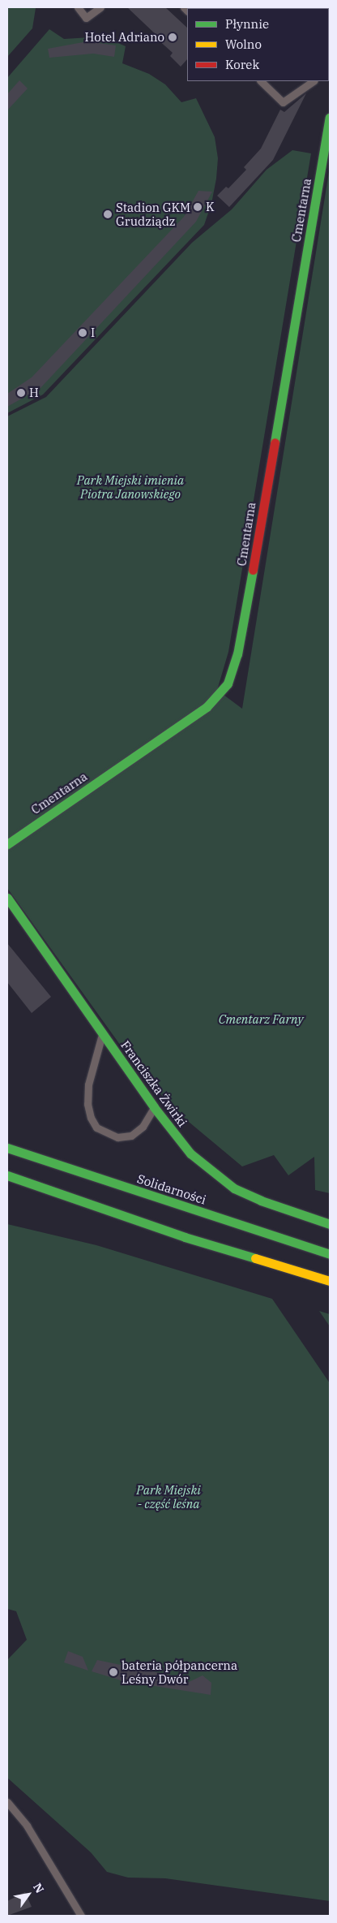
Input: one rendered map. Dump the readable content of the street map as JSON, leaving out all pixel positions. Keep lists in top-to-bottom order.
{
  "streets": {
    "street": ["Cmentarna", "Franciszka Żwirki", "Solidarności"]
  },
  "parks": ["Park Miejski imienia Piotra Janowskiego", "Cmentarz Farny", "Park Miejski - część leśna"],
  "places": [
    "Hotel Adriano",
    "K",
    "Stadion GKM Grudziądz",
    "I",
    "H",
    "bateria półpancerna Leśny Dwór"
  ],
  "legend": ["Płynnie", "Wolno", "Korek"],
  "north": "top right"
}
